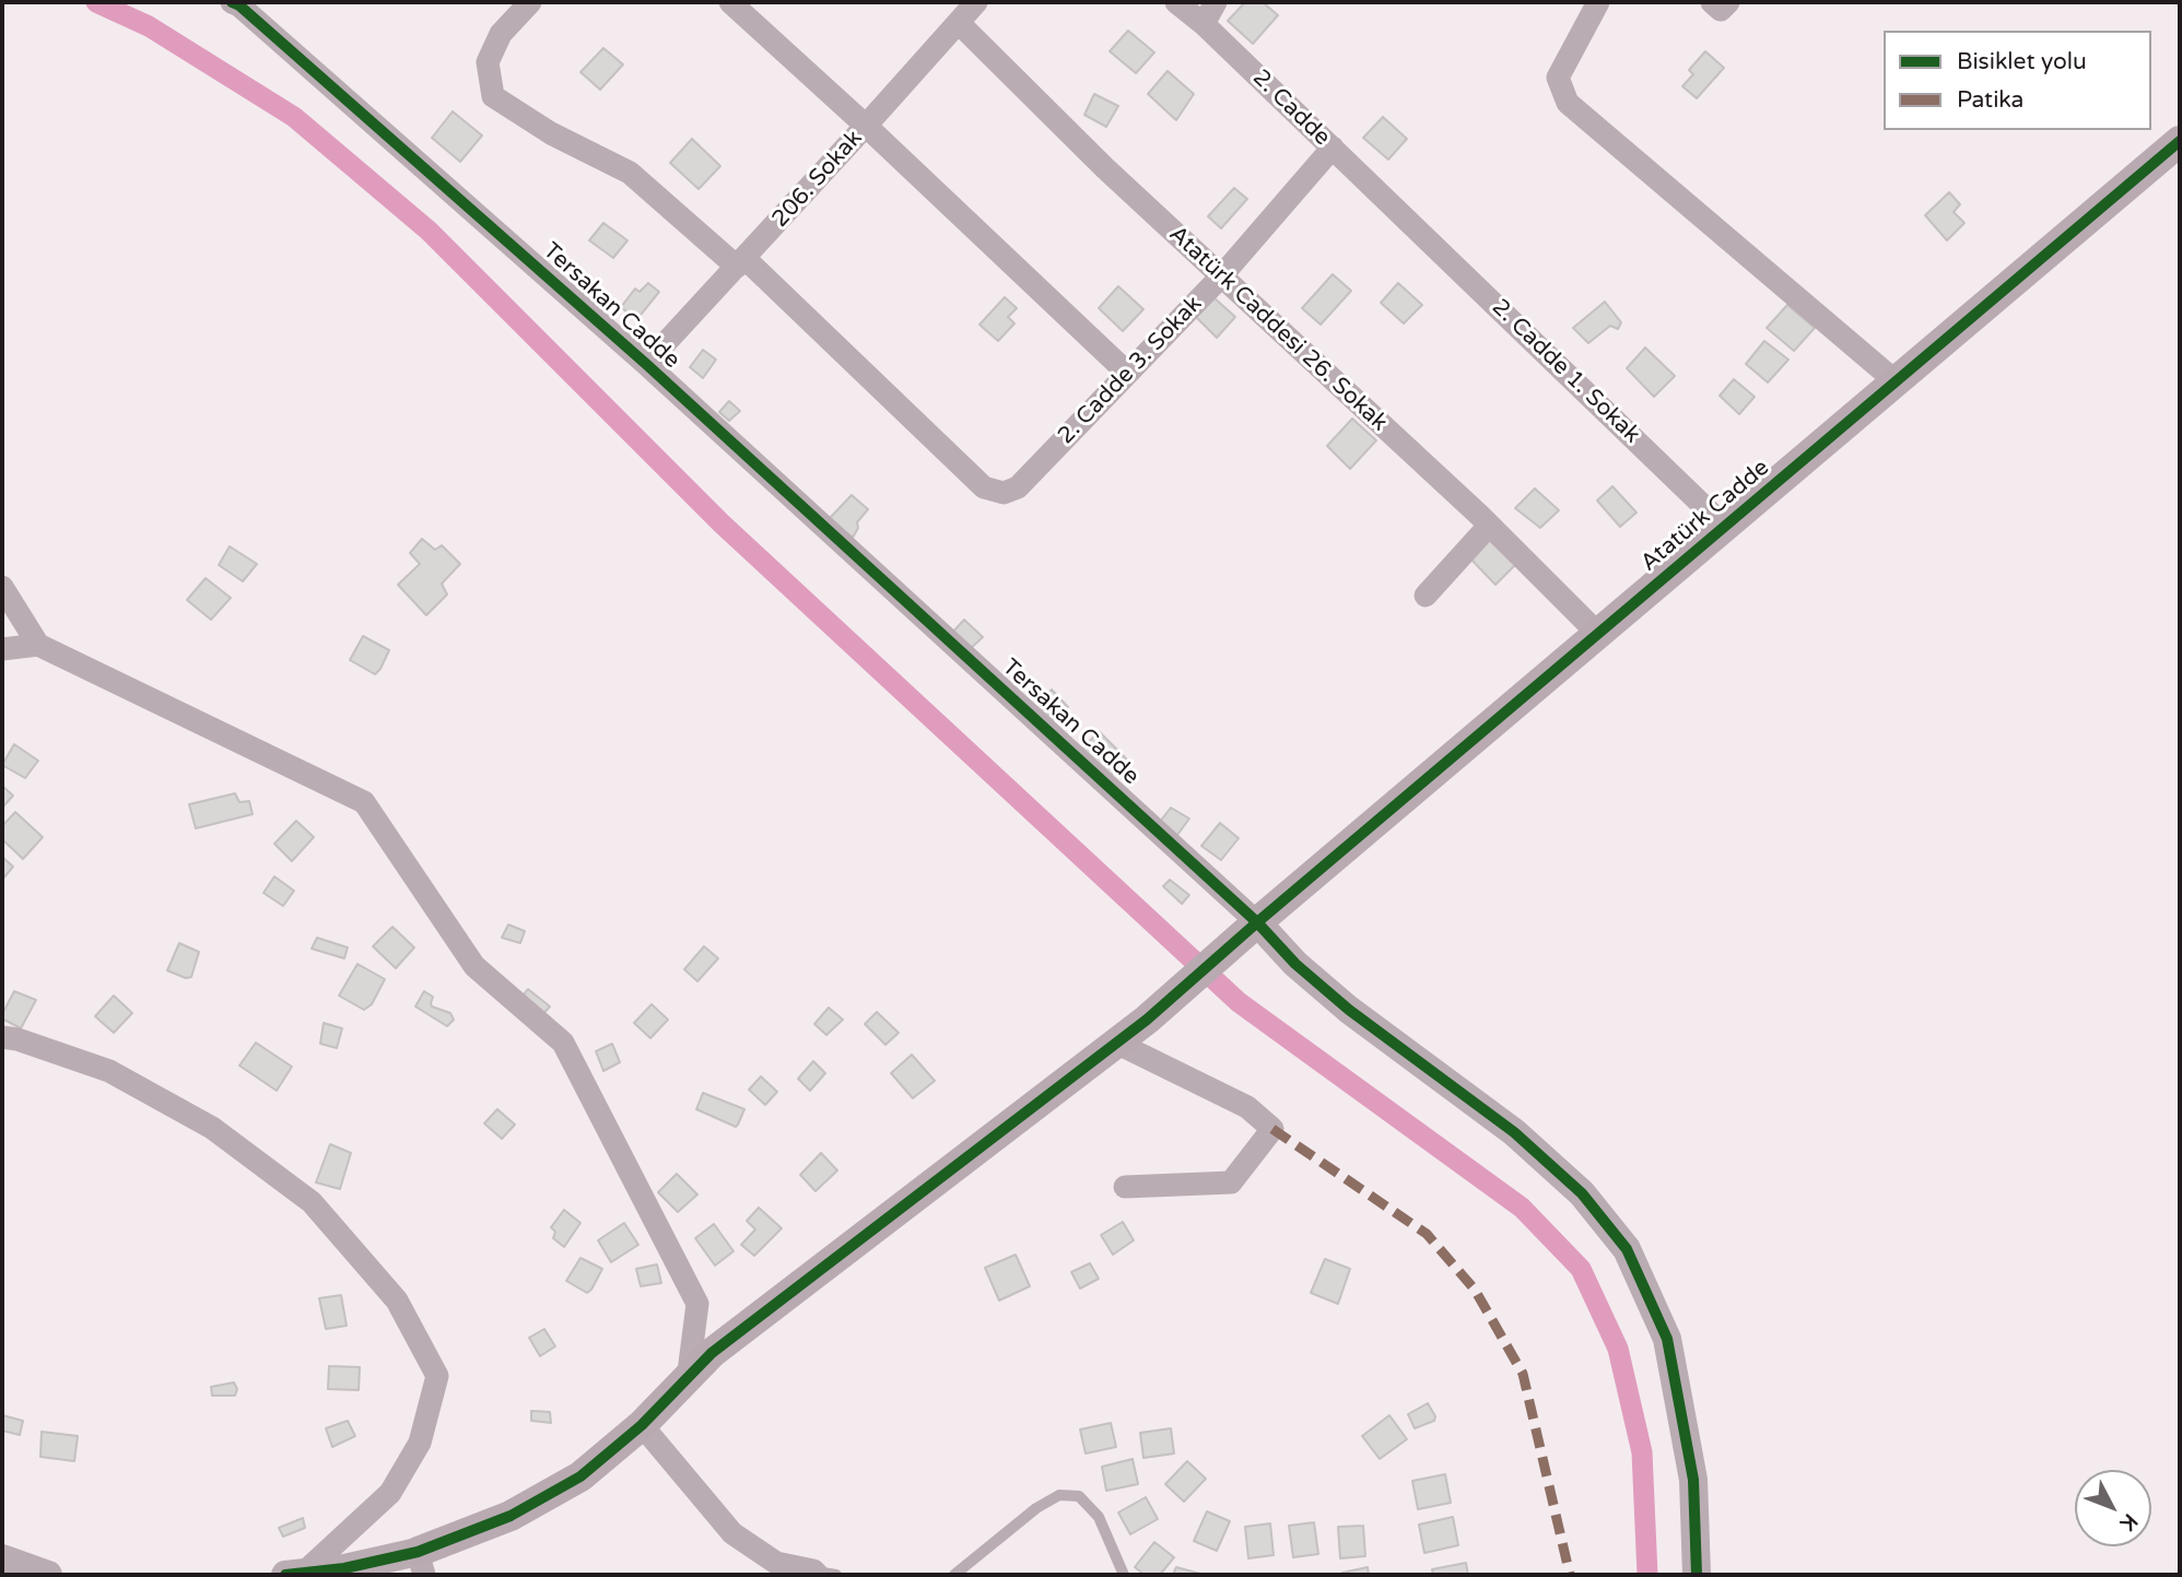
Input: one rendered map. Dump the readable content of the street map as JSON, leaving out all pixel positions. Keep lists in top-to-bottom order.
{
  "streets": {
    "main road": ["Atatürk Cadde"],
    "street": [
      "2. Cadde",
      "206. Sokak",
      "Tersakan Cadde",
      "Atatürk Caddesi 26. Sokak",
      "2. Cadde 3. Sokak",
      "2. Cadde 1. Sokak"
    ]
  },
  "crossings": [
    ["2. Cadde", "2. Cadde 3. Sokak"],
    ["2. Cadde", "2. Cadde 1. Sokak"],
    ["206. Sokak", "Tersakan Cadde"],
    ["206. Sokak", "2. Cadde 3. Sokak"],
    ["Tersakan Cadde", "Atatürk Cadde"],
    ["Atatürk Caddesi 26. Sokak", "2. Cadde 3. Sokak"],
    ["Atatürk Caddesi 26. Sokak", "Atatürk Cadde"],
    ["2. Cadde 1. Sokak", "Atatürk Cadde"]
  ],
  "legend": ["Bisiklet yolu", "Patika"],
  "north": "bottom right"
}
